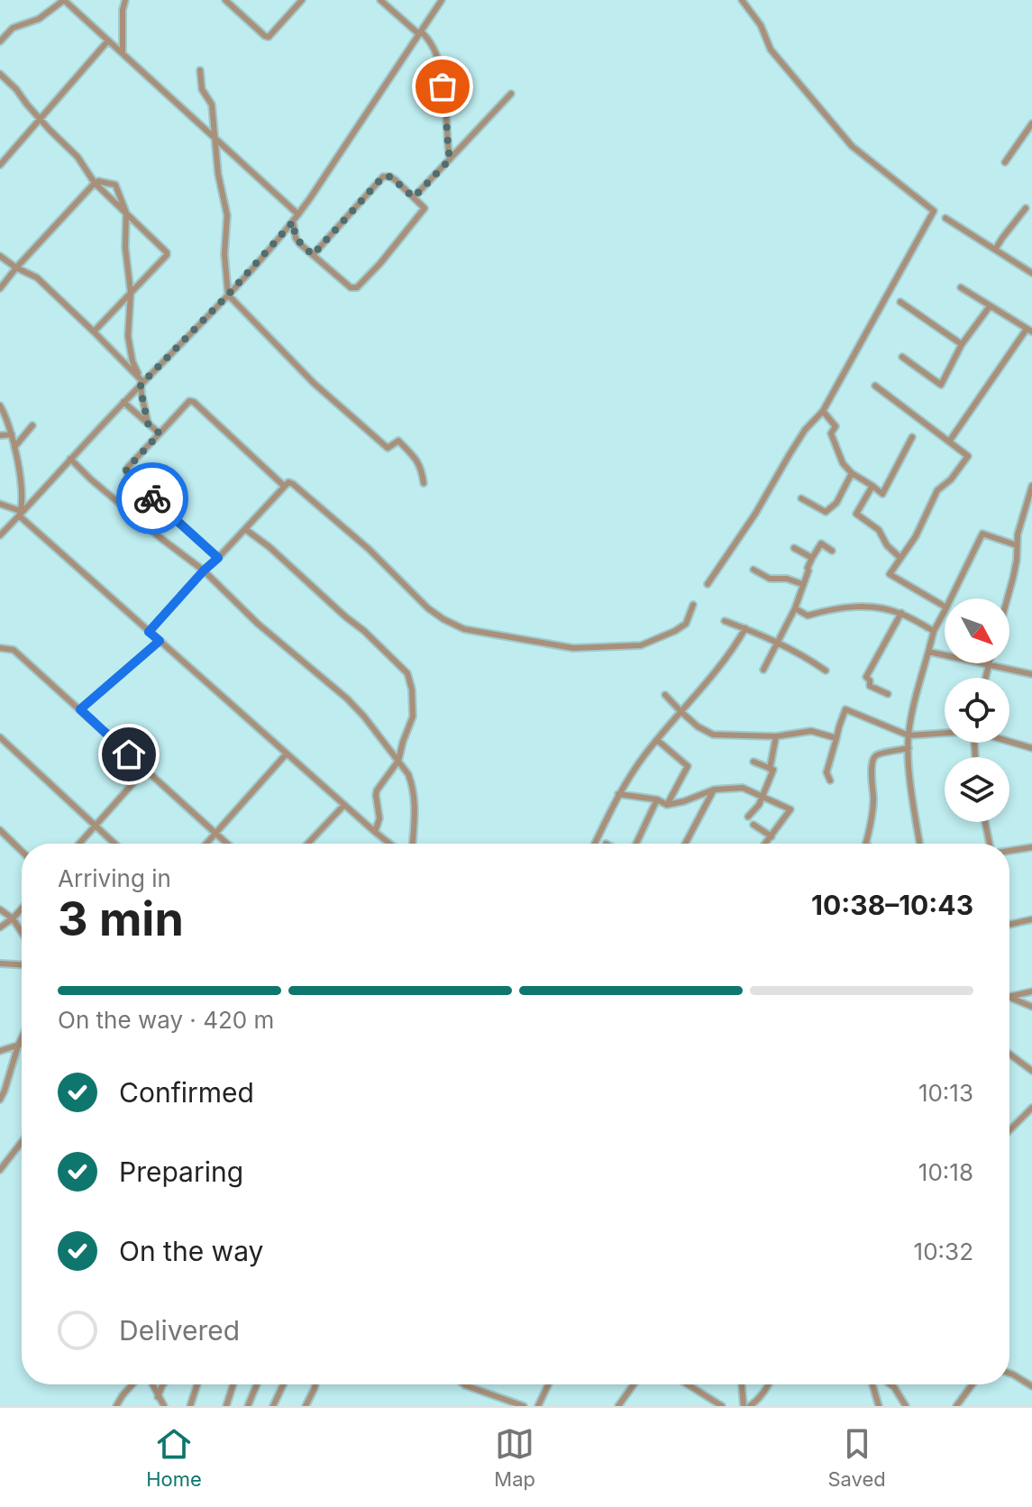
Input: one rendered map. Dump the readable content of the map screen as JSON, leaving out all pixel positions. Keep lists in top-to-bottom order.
{
  "north": "bottom right",
  "page": {
    "heading": ["3 min", "Arriving in", "10:38–10:43"],
    "bar": "On the way · 420 m",
    "list": [
      ["Confirmed", "10:13"],
      ["Preparing", "10:18"],
      ["On the way", "10:32"],
      "Delivered"
    ],
    "tabs": ["Home", "Map", "Saved"]
  }
}
